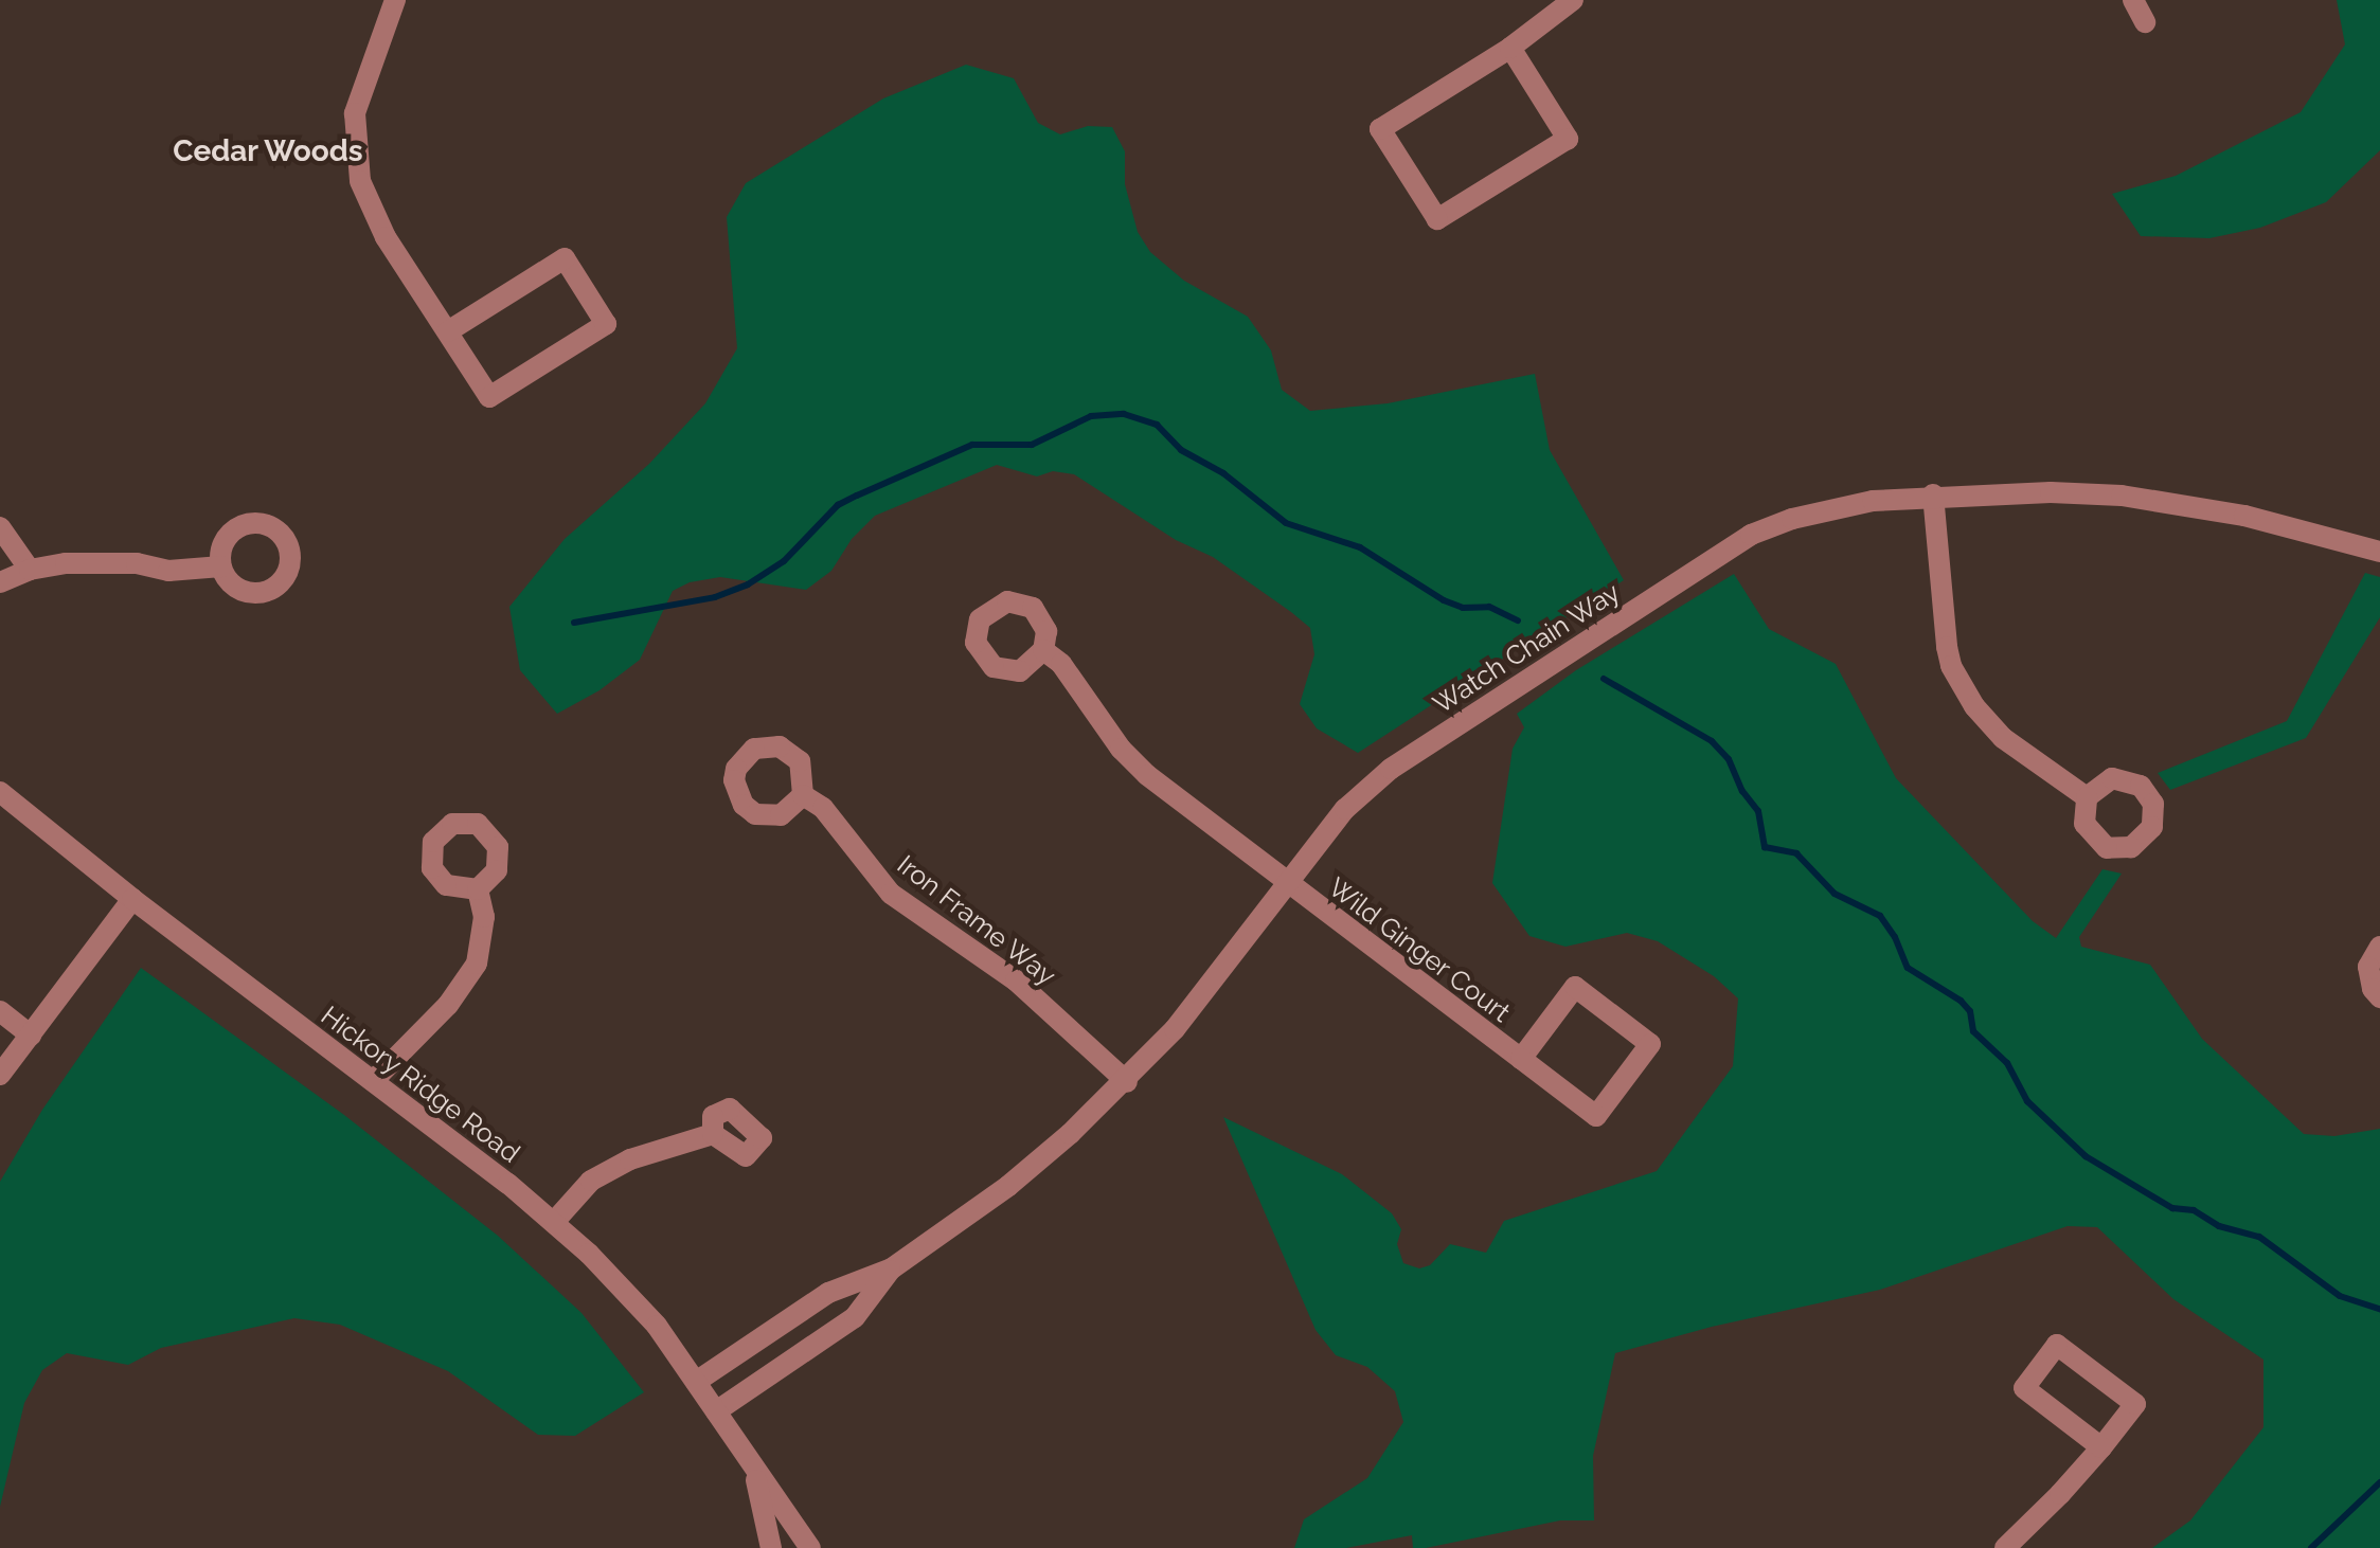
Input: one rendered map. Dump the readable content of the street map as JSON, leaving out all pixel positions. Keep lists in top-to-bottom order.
{
  "streets": {
    "street": [
      "Watch Chain Way",
      "Iron Frame Way",
      "Wild Ginger Court",
      "Hickory Ridge Road"
    ]
  },
  "crossings": [
    ["Watch Chain Way", "Iron Frame Way"],
    ["Watch Chain Way", "Wild Ginger Court"],
    ["Watch Chain Way", "Hickory Ridge Road"]
  ],
  "districts": ["Cedar Woods"]
}
